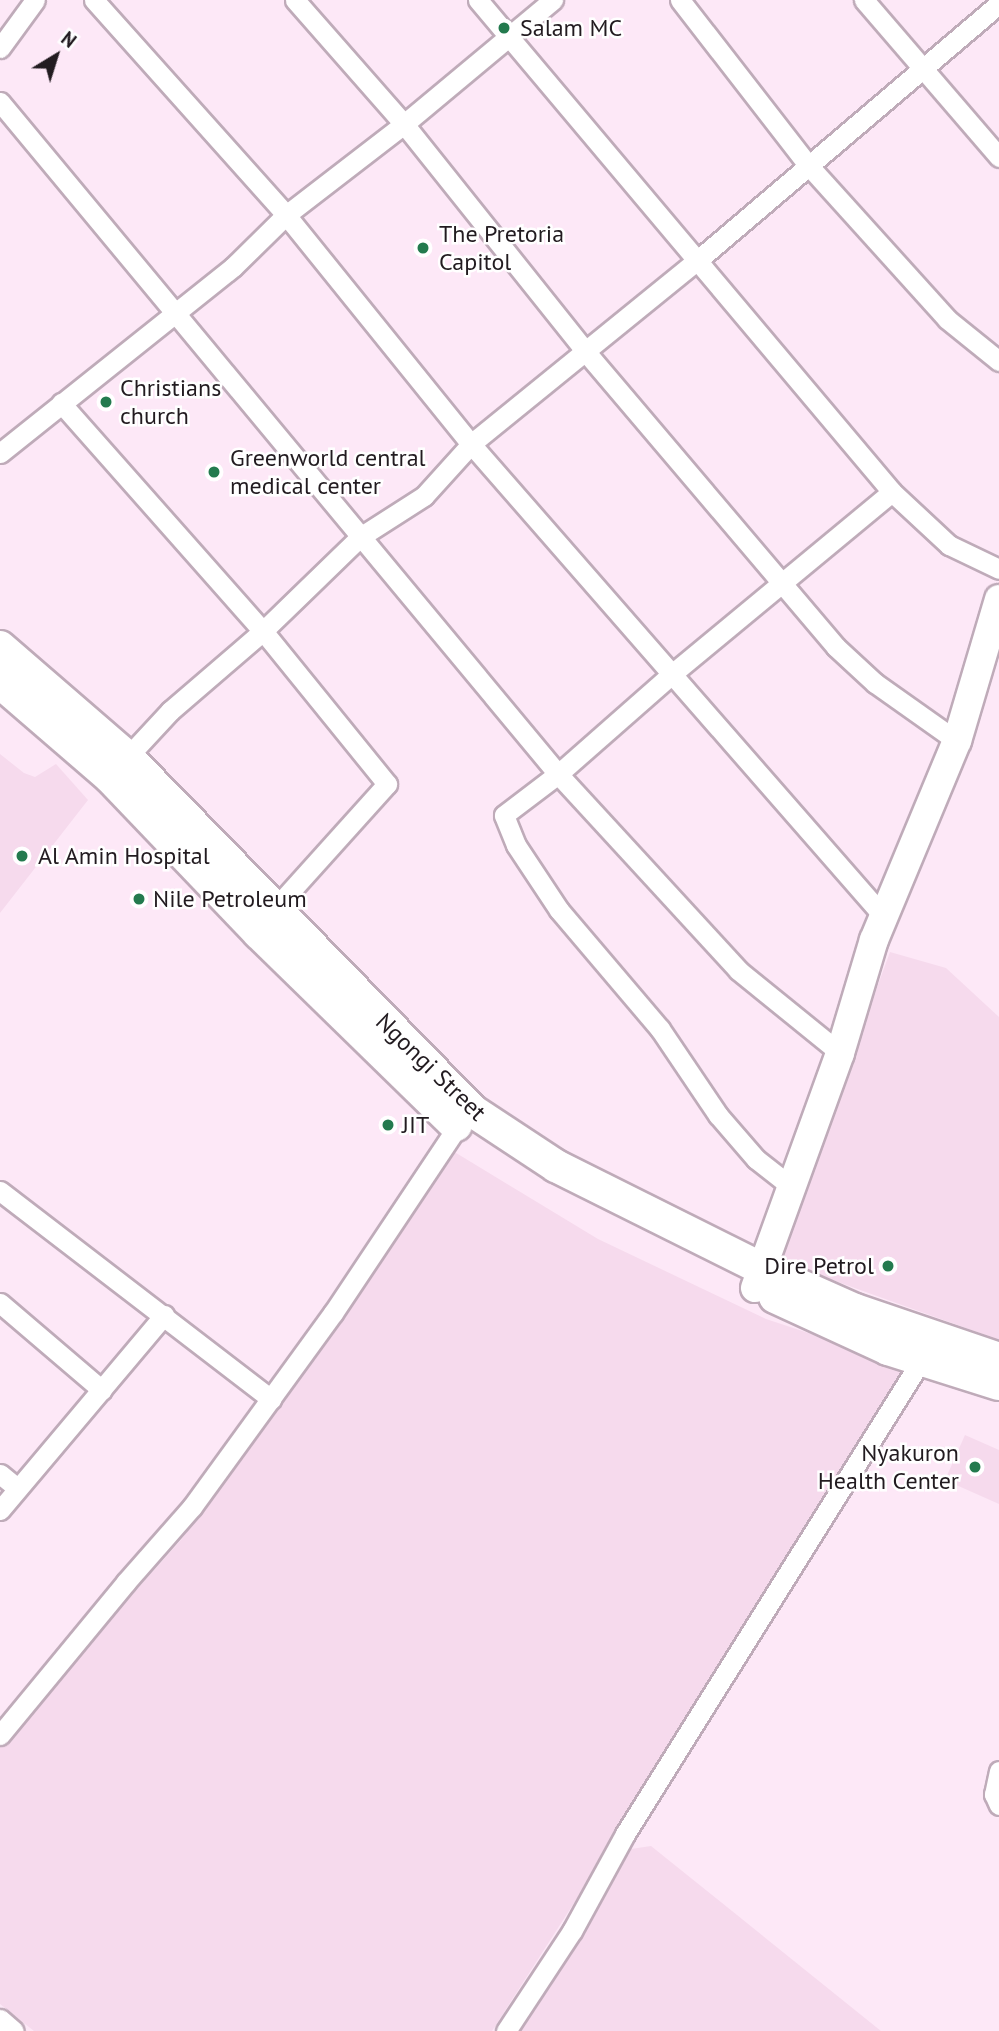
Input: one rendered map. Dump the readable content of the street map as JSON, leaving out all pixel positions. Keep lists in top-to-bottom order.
{
  "streets": {
    "main road": ["Ngongi Street"]
  },
  "places": [
    "Salam MC",
    "The Pretoria Capitol",
    "Christians church",
    "Greenworld central medical center",
    "Al Amin Hospital",
    "Nile Petroleum",
    "JIT",
    "Dire Petrol",
    "Nyakuron Health Center"
  ],
  "north": "top right"
}
